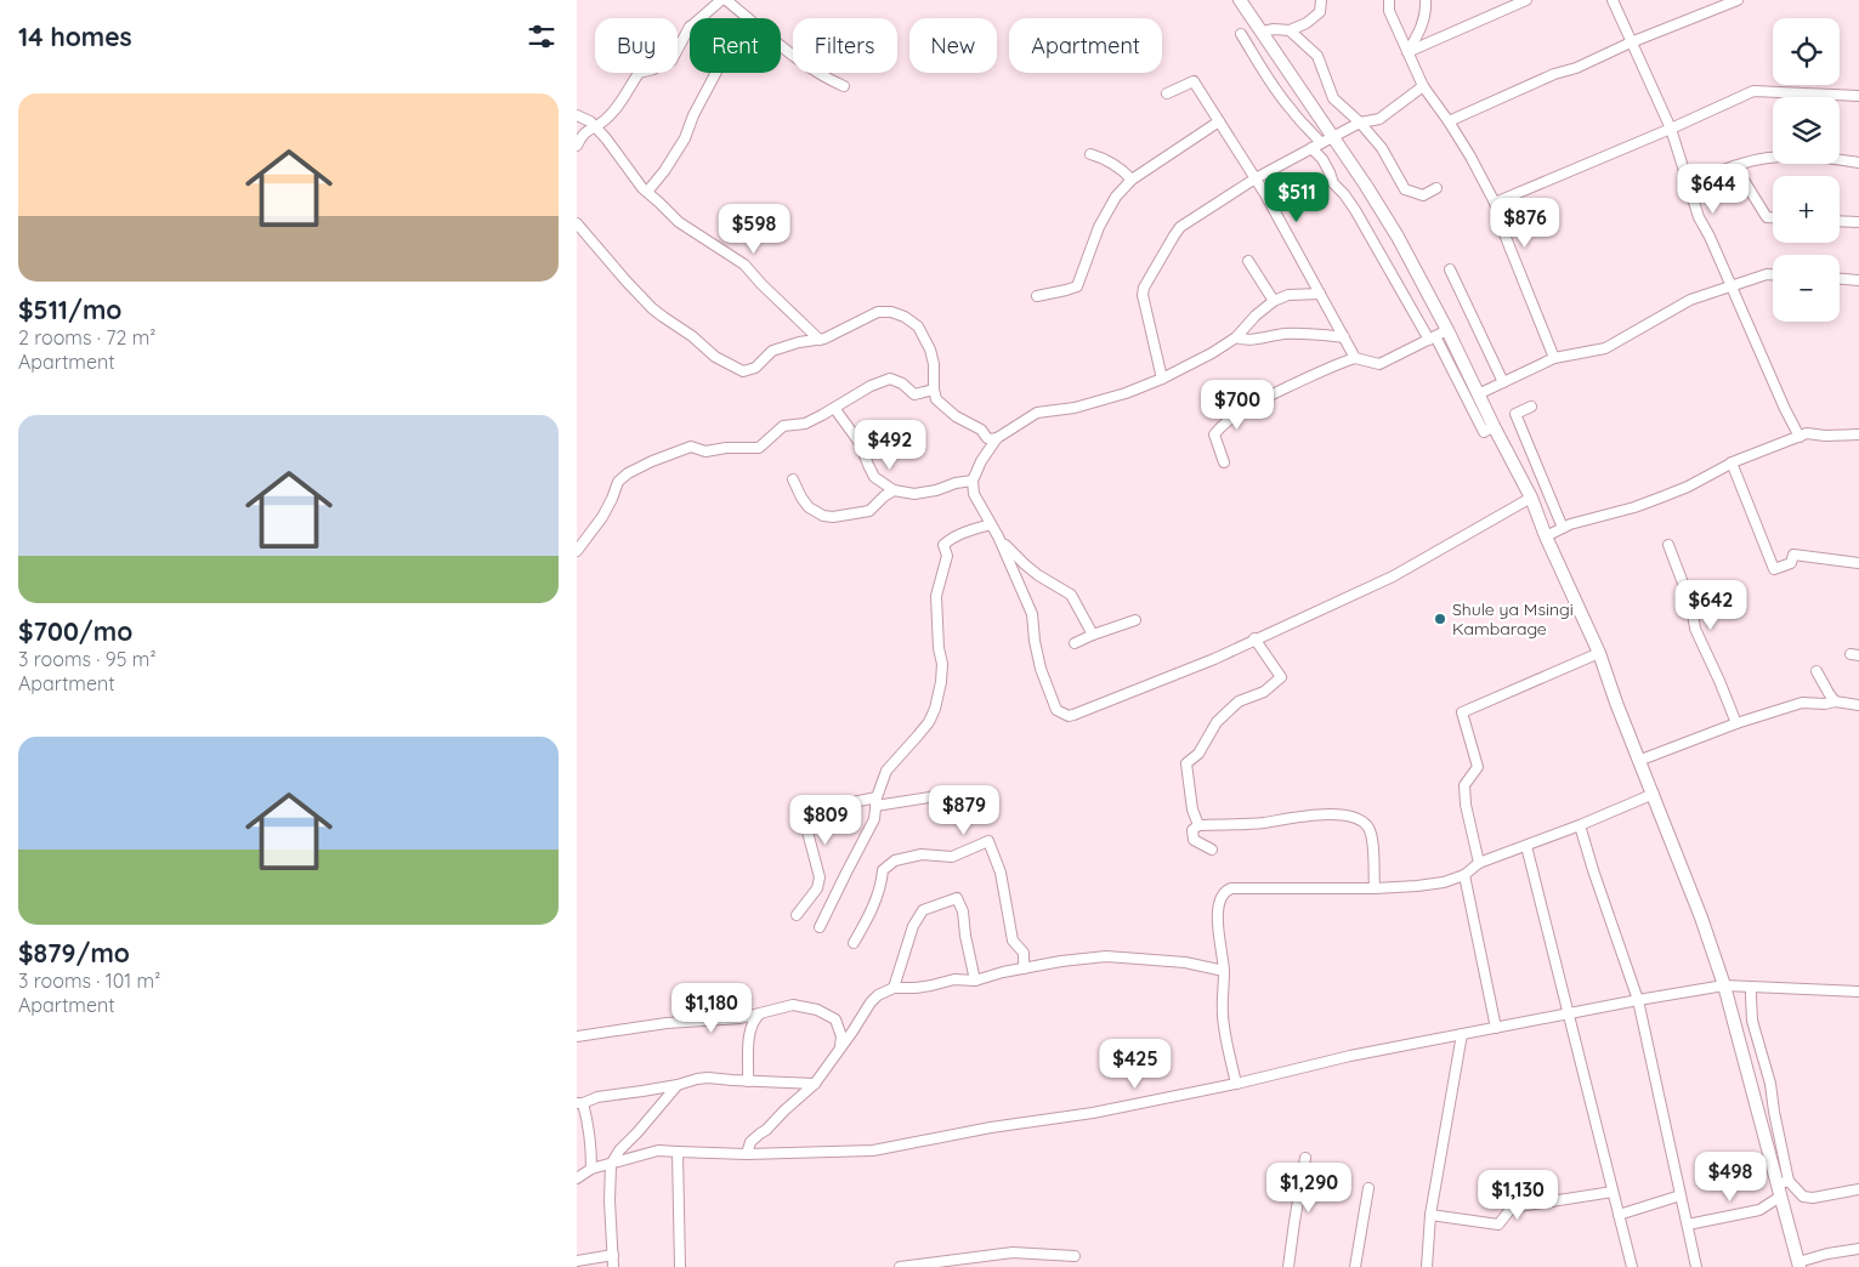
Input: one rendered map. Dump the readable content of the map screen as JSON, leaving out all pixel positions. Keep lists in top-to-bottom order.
{
  "places": ["Shule ya Msingi Kambarage"],
  "page": {
    "heading": "14 homes",
    "map_buttons": ["+", "−"],
    "chip": [
      "Buy",
      "Rent",
      "Filters",
      "New",
      "Apartment"
    ],
    "list": [
      {
        "name": "$511/mo",
        "note": "2 rooms · 72 m² · Apartment"
      },
      {
        "name": "$700/mo",
        "note": "3 rooms · 95 m² · Apartment"
      },
      {
        "name": "$879/mo",
        "note": "3 rooms · 101 m² · Apartment"
      }
    ],
    "price": [
      "$644",
      "$511",
      "$876",
      "$598",
      "$700",
      "$492",
      "$642",
      "$879",
      "$809",
      "$1,180",
      "$425",
      "$498",
      "$1,290",
      "$1,130"
    ]
  }
}
